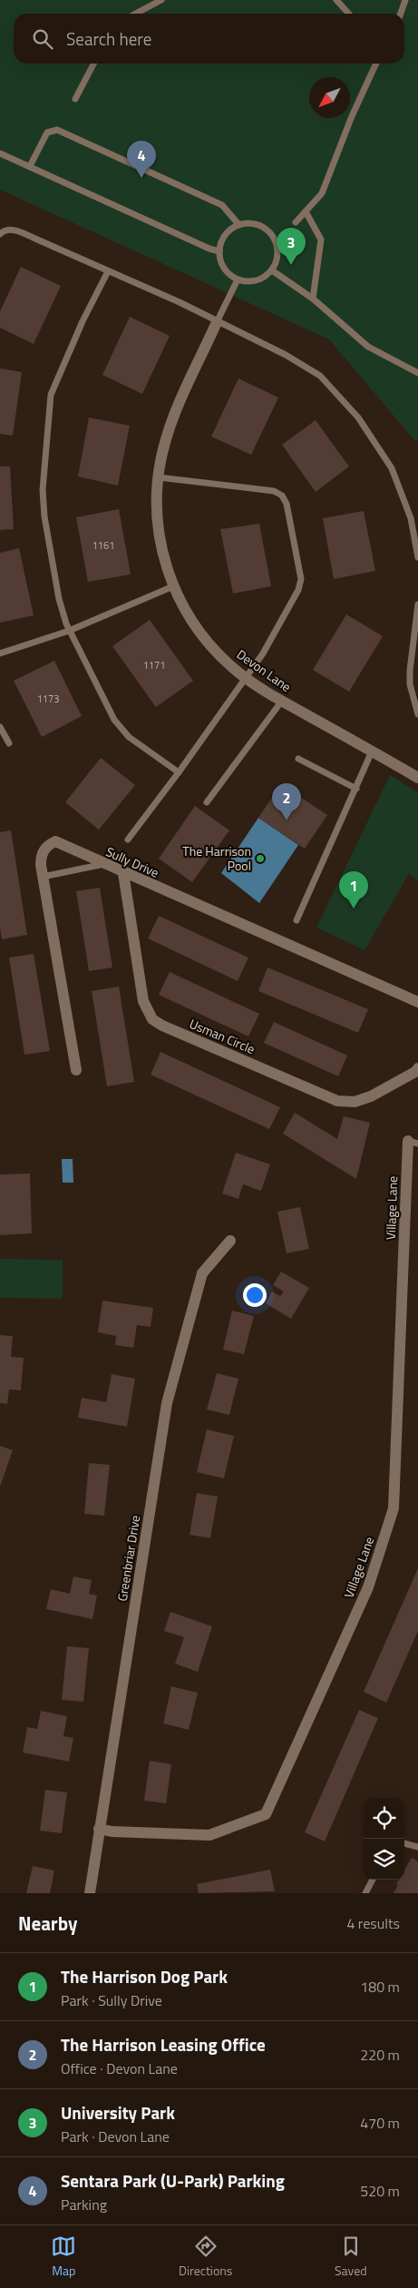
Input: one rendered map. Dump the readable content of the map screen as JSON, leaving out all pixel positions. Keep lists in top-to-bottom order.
{
  "streets": {
    "street": [
      "Devon Lane",
      "Sully Drive",
      "Usman Circle",
      "Village Lane",
      "Greenbriar Drive"
    ]
  },
  "crossings": [
    ["Sully Drive", "Usman Circle"],
    ["Village Lane", "Greenbriar Drive"]
  ],
  "places": ["The Harrison Pool"],
  "house_numbers": ["1161", "1171", "1173"],
  "north": "bottom left",
  "page": {
    "search": "Search here",
    "pins": [
      "4",
      "3",
      "2",
      "1"
    ],
    "heading": ["Nearby", "4 results"],
    "list": [
      {
        "mark": "1",
        "name": "The Harrison Dog Park",
        "note": "Park · Sully Drive",
        "value": "180 m"
      },
      {
        "mark": "2",
        "name": "The Harrison Leasing Office",
        "note": "Office · Devon Lane",
        "value": "220 m"
      },
      {
        "mark": "3",
        "name": "University Park",
        "note": "Park · Devon Lane",
        "value": "470 m"
      },
      {
        "mark": "4",
        "name": "Sentara Park (U-Park) Parking",
        "note": "Parking",
        "value": "520 m"
      }
    ],
    "nav": ["Map", "Directions", "Saved"]
  }
}
